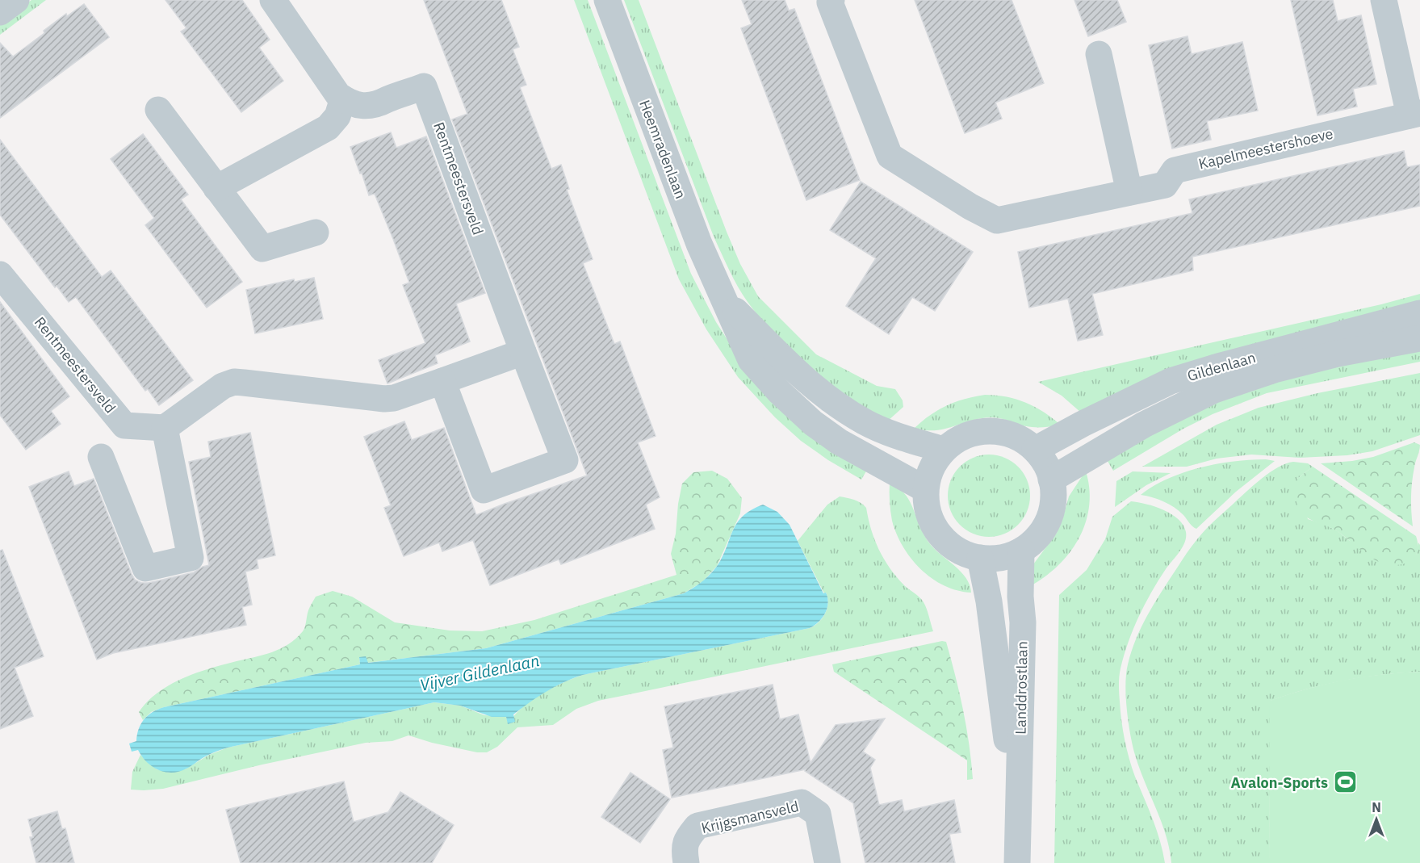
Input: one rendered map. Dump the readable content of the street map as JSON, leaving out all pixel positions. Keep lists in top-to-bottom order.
{
  "streets": {
    "street": [
      "Kapelmeestershoeve",
      "Heemradenlaan",
      "Rentmeestersveld",
      "Gildenlaan",
      "Landdrostlaan",
      "Krijgsmansveld"
    ]
  },
  "crossings": [
    ["Heemradenlaan", "Gildenlaan"],
    ["Heemradenlaan", "Landdrostlaan"],
    ["Gildenlaan", "Landdrostlaan"]
  ],
  "water": ["Vijver Gildenlaan"],
  "places": {
    "sports": ["Avalon-Sports"]
  },
  "north": "top"
}
